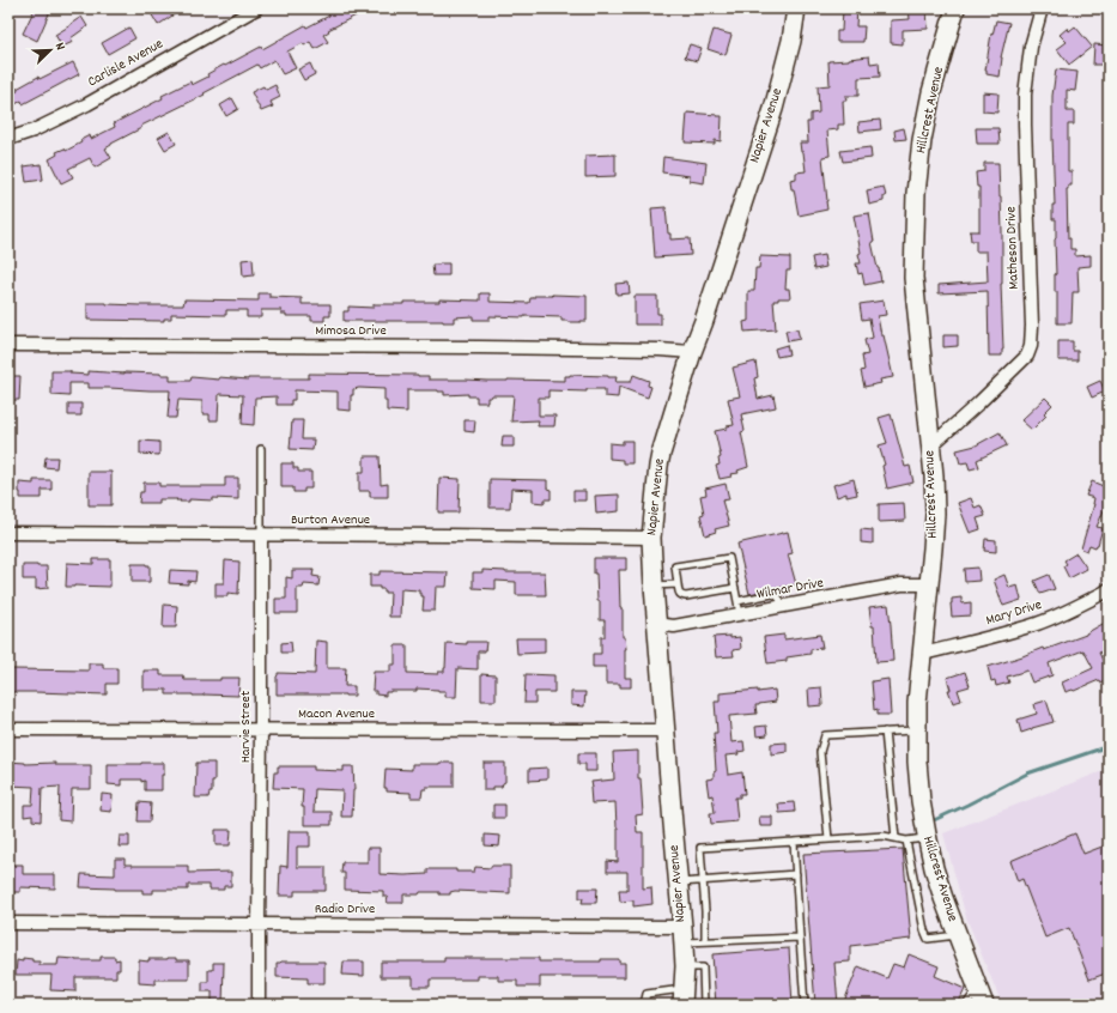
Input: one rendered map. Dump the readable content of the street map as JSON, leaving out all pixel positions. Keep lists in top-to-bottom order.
{
  "streets": {
    "street": [
      "Carlisle Avenue",
      "Hillcrest Avenue",
      "Napier Avenue",
      "Matheson Drive",
      "Mimosa Drive",
      "Burton Avenue",
      "Wilmar Drive",
      "Mary Drive",
      "Macon Avenue",
      "Harvie Street",
      "Radio Drive"
    ]
  },
  "crossings": [
    ["Hillcrest Avenue", "Matheson Drive"],
    ["Hillcrest Avenue", "Wilmar Drive"],
    ["Hillcrest Avenue", "Mary Drive"],
    ["Napier Avenue", "Mimosa Drive"],
    ["Napier Avenue", "Burton Avenue"],
    ["Napier Avenue", "Wilmar Drive"],
    ["Napier Avenue", "Macon Avenue"],
    ["Napier Avenue", "Radio Drive"],
    ["Burton Avenue", "Harvie Street"],
    ["Macon Avenue", "Harvie Street"],
    ["Harvie Street", "Radio Drive"]
  ],
  "north": "top right"
}
